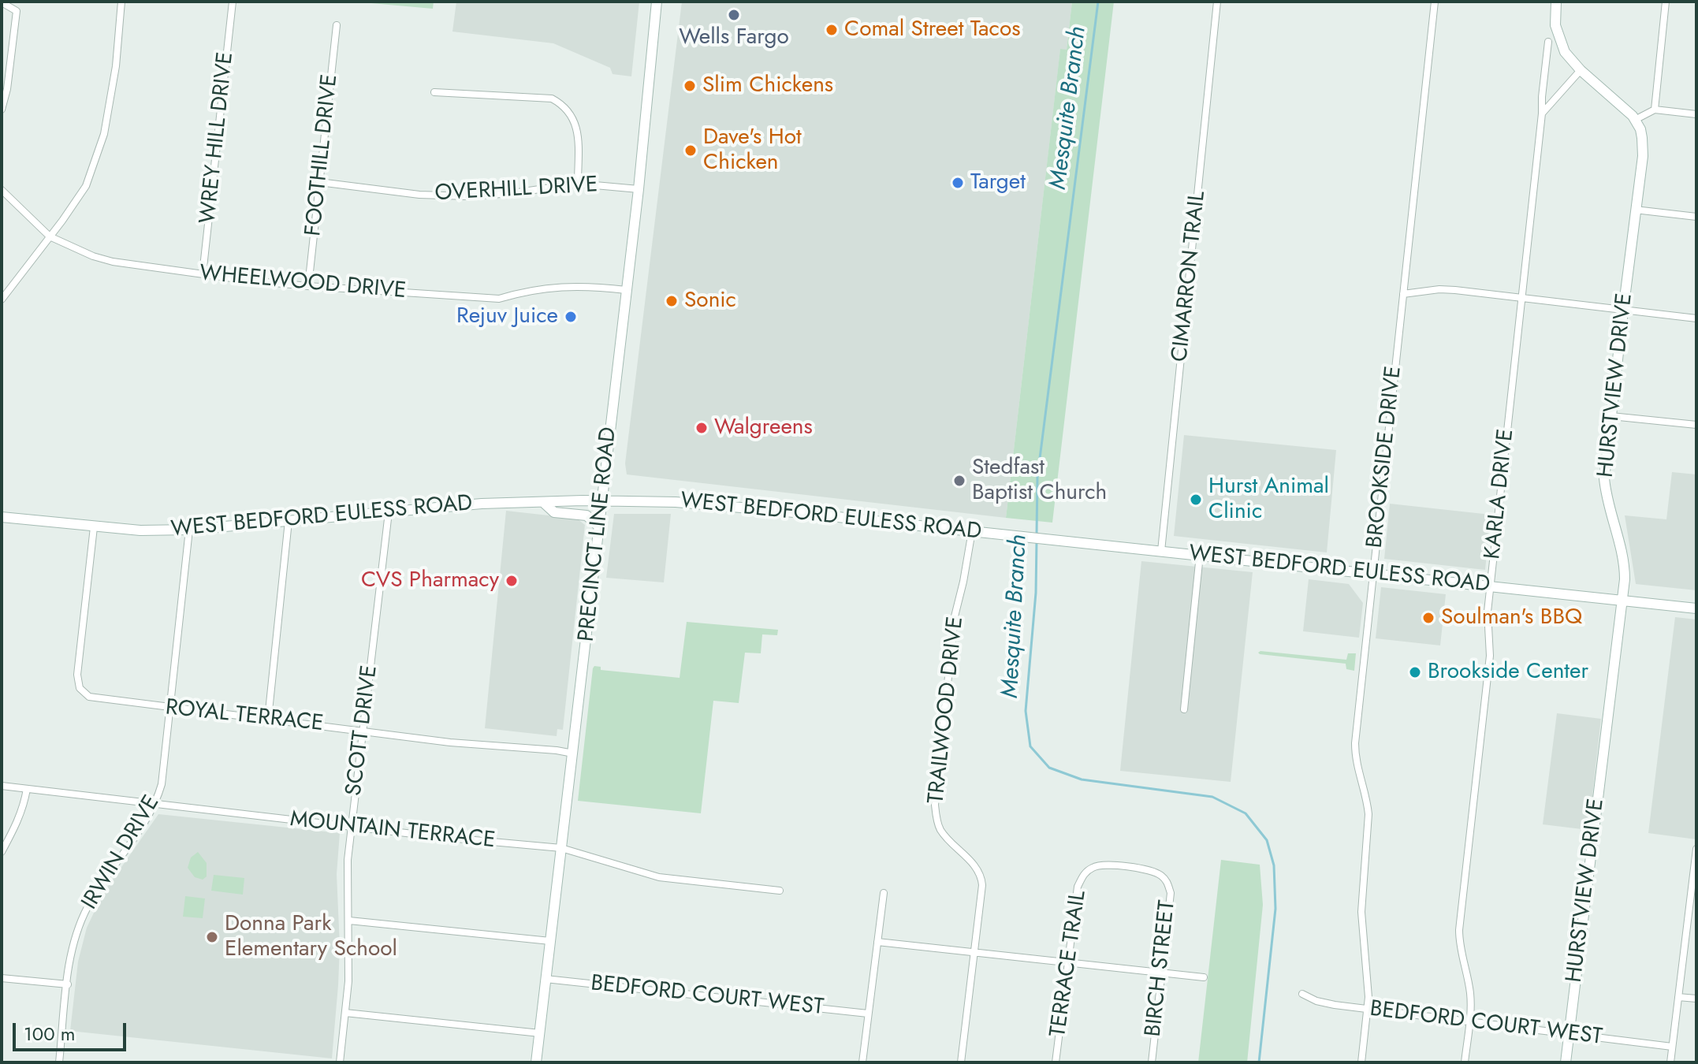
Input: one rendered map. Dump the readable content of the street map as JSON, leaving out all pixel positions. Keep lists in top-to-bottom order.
{
  "streets": {
    "main road": ["HURSTVIEW DRIVE", "WEST BEDFORD EULESS ROAD", "PRECINCT LINE ROAD"],
    "street": [
      "WREY HILL DRIVE",
      "FOOTHILL DRIVE",
      "OVERHILL DRIVE",
      "CIMARRON TRAIL",
      "WHEELWOOD DRIVE",
      "BROOKSIDE DRIVE",
      "KARLA DRIVE",
      "TRAILWOOD DRIVE",
      "ROYAL TERRACE",
      "SCOTT DRIVE",
      "MOUNTAIN TERRACE",
      "IRWIN DRIVE",
      "TERRACE TRAIL",
      "BIRCH STREET",
      "BEDFORD COURT WEST"
    ]
  },
  "crossings": [
    ["WREY HILL DRIVE", "WHEELWOOD DRIVE"],
    ["FOOTHILL DRIVE", "OVERHILL DRIVE"],
    ["FOOTHILL DRIVE", "WHEELWOOD DRIVE"],
    ["OVERHILL DRIVE", "PRECINCT LINE ROAD"],
    ["CIMARRON TRAIL", "WEST BEDFORD EULESS ROAD"],
    ["WHEELWOOD DRIVE", "PRECINCT LINE ROAD"],
    ["HURSTVIEW DRIVE", "WEST BEDFORD EULESS ROAD"],
    ["HURSTVIEW DRIVE", "BEDFORD COURT WEST"],
    ["BROOKSIDE DRIVE", "WEST BEDFORD EULESS ROAD"],
    ["BROOKSIDE DRIVE", "BEDFORD COURT WEST"],
    ["KARLA DRIVE", "WEST BEDFORD EULESS ROAD"],
    ["KARLA DRIVE", "BEDFORD COURT WEST"],
    ["WEST BEDFORD EULESS ROAD", "PRECINCT LINE ROAD"],
    ["WEST BEDFORD EULESS ROAD", "TRAILWOOD DRIVE"],
    ["WEST BEDFORD EULESS ROAD", "ROYAL TERRACE"],
    ["WEST BEDFORD EULESS ROAD", "SCOTT DRIVE"],
    ["WEST BEDFORD EULESS ROAD", "IRWIN DRIVE"],
    ["PRECINCT LINE ROAD", "ROYAL TERRACE"],
    ["PRECINCT LINE ROAD", "MOUNTAIN TERRACE"],
    ["PRECINCT LINE ROAD", "BEDFORD COURT WEST"],
    ["ROYAL TERRACE", "SCOTT DRIVE"],
    ["ROYAL TERRACE", "IRWIN DRIVE"],
    ["SCOTT DRIVE", "MOUNTAIN TERRACE"],
    ["MOUNTAIN TERRACE", "IRWIN DRIVE"],
    ["TERRACE TRAIL", "BIRCH STREET"]
  ],
  "water": ["Mesquite Branch"],
  "places": [
    "Wells Fargo",
    "Comal Street Tacos",
    "Slim Chickens",
    "Dave's Hot Chicken",
    "Target",
    "Sonic",
    "Rejuv Juice",
    "Walgreens",
    "Stedfast Baptist Church",
    "Hurst Animal Clinic",
    "CVS Pharmacy",
    "Soulman's BBQ",
    "Brookside Center",
    "Donna Park Elementary School"
  ],
  "scale_bar": "100 m"
}
